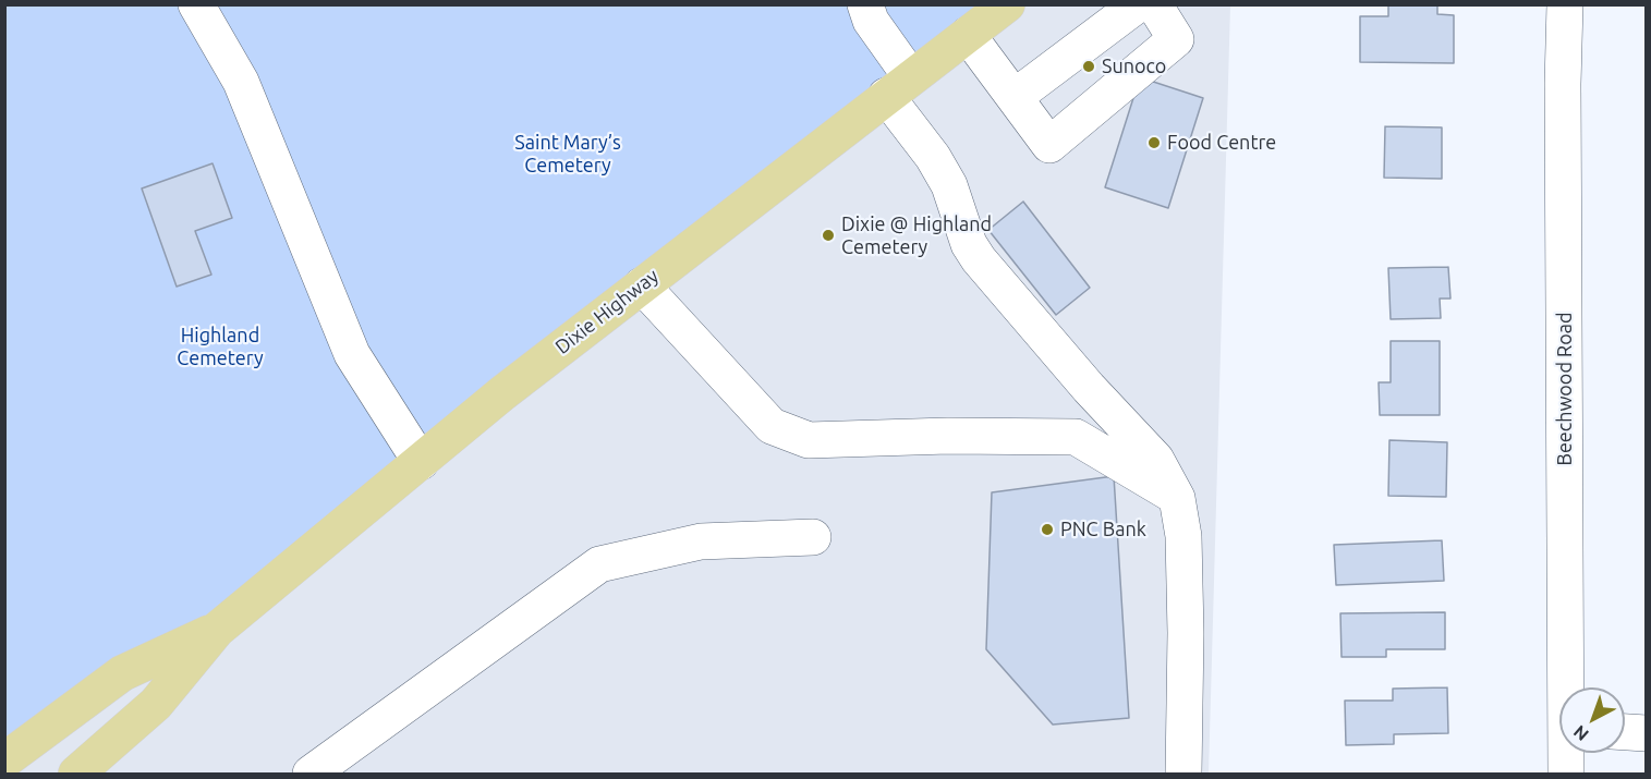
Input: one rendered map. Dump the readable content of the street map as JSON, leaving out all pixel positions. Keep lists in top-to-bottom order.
{
  "streets": {
    "main road": ["Dixie Highway"],
    "street": ["Beechwood Road"]
  },
  "parks": ["Saint Mary’s Cemetery", "Highland Cemetery"],
  "places": [
    "Sunoco",
    "Food Centre",
    "Dixie @ Highland Cemetery",
    "PNC Bank"
  ],
  "north": "bottom left"
}
